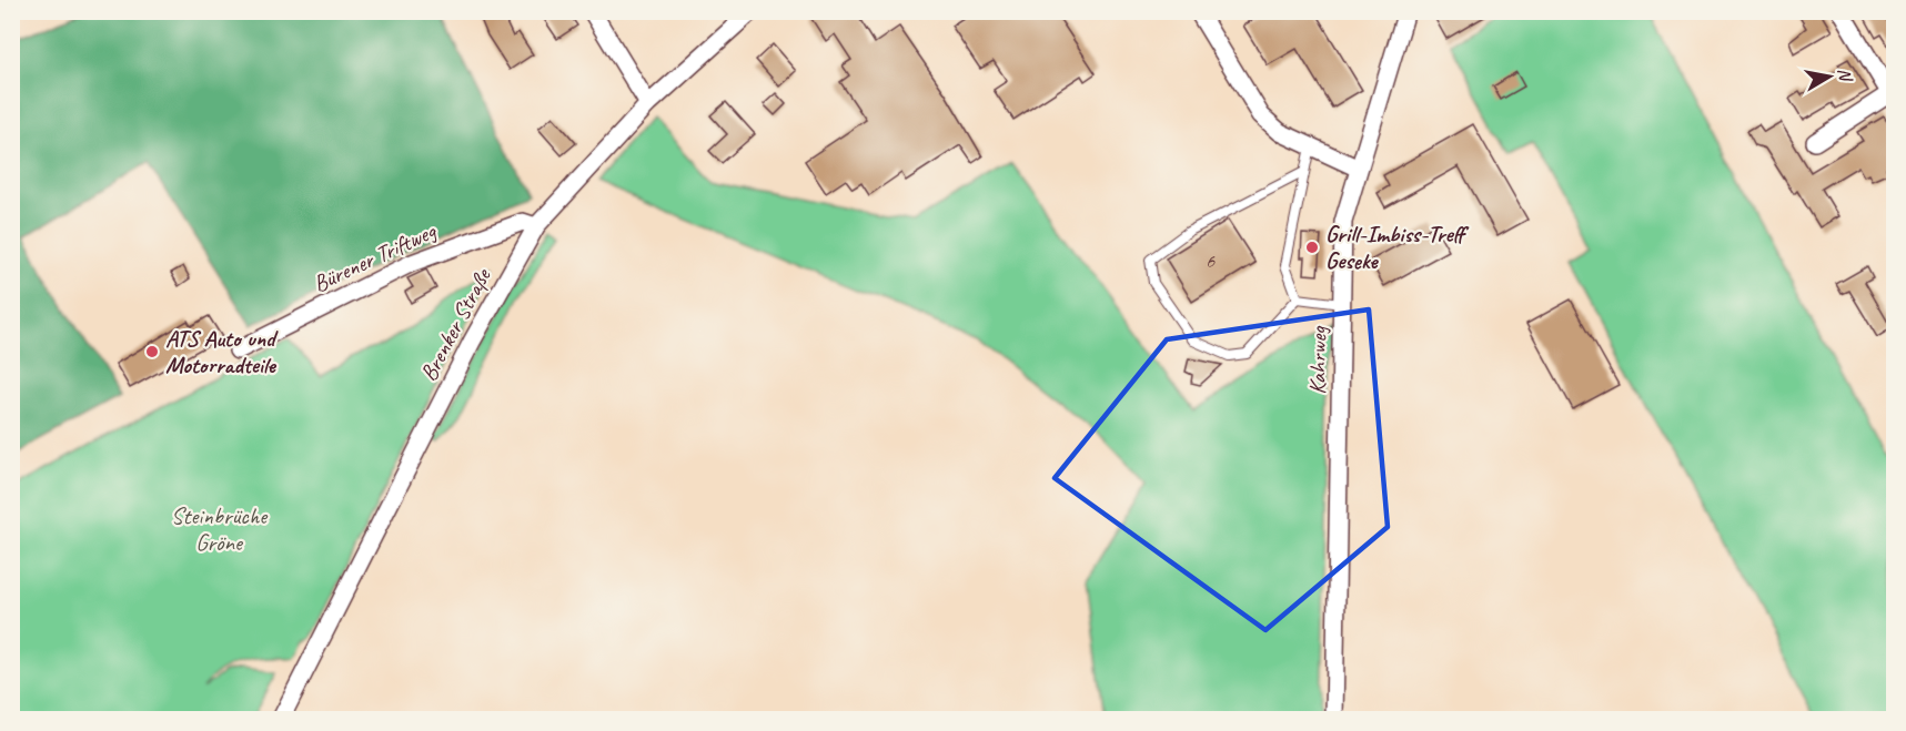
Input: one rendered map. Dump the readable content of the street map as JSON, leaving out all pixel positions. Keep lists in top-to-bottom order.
{
  "streets": {
    "street": ["Bürener Triftweg", "Brenker Straße", "Kahrweg"]
  },
  "crossings": [
    ["Bürener Triftweg", "Brenker Straße"]
  ],
  "parks": ["Steinbrüche Gröne"],
  "places": ["Grill-Imbiss-Treff Geseke", "ATS Auto und Motorradteile"],
  "house_numbers": ["6"],
  "north": "right"
}
